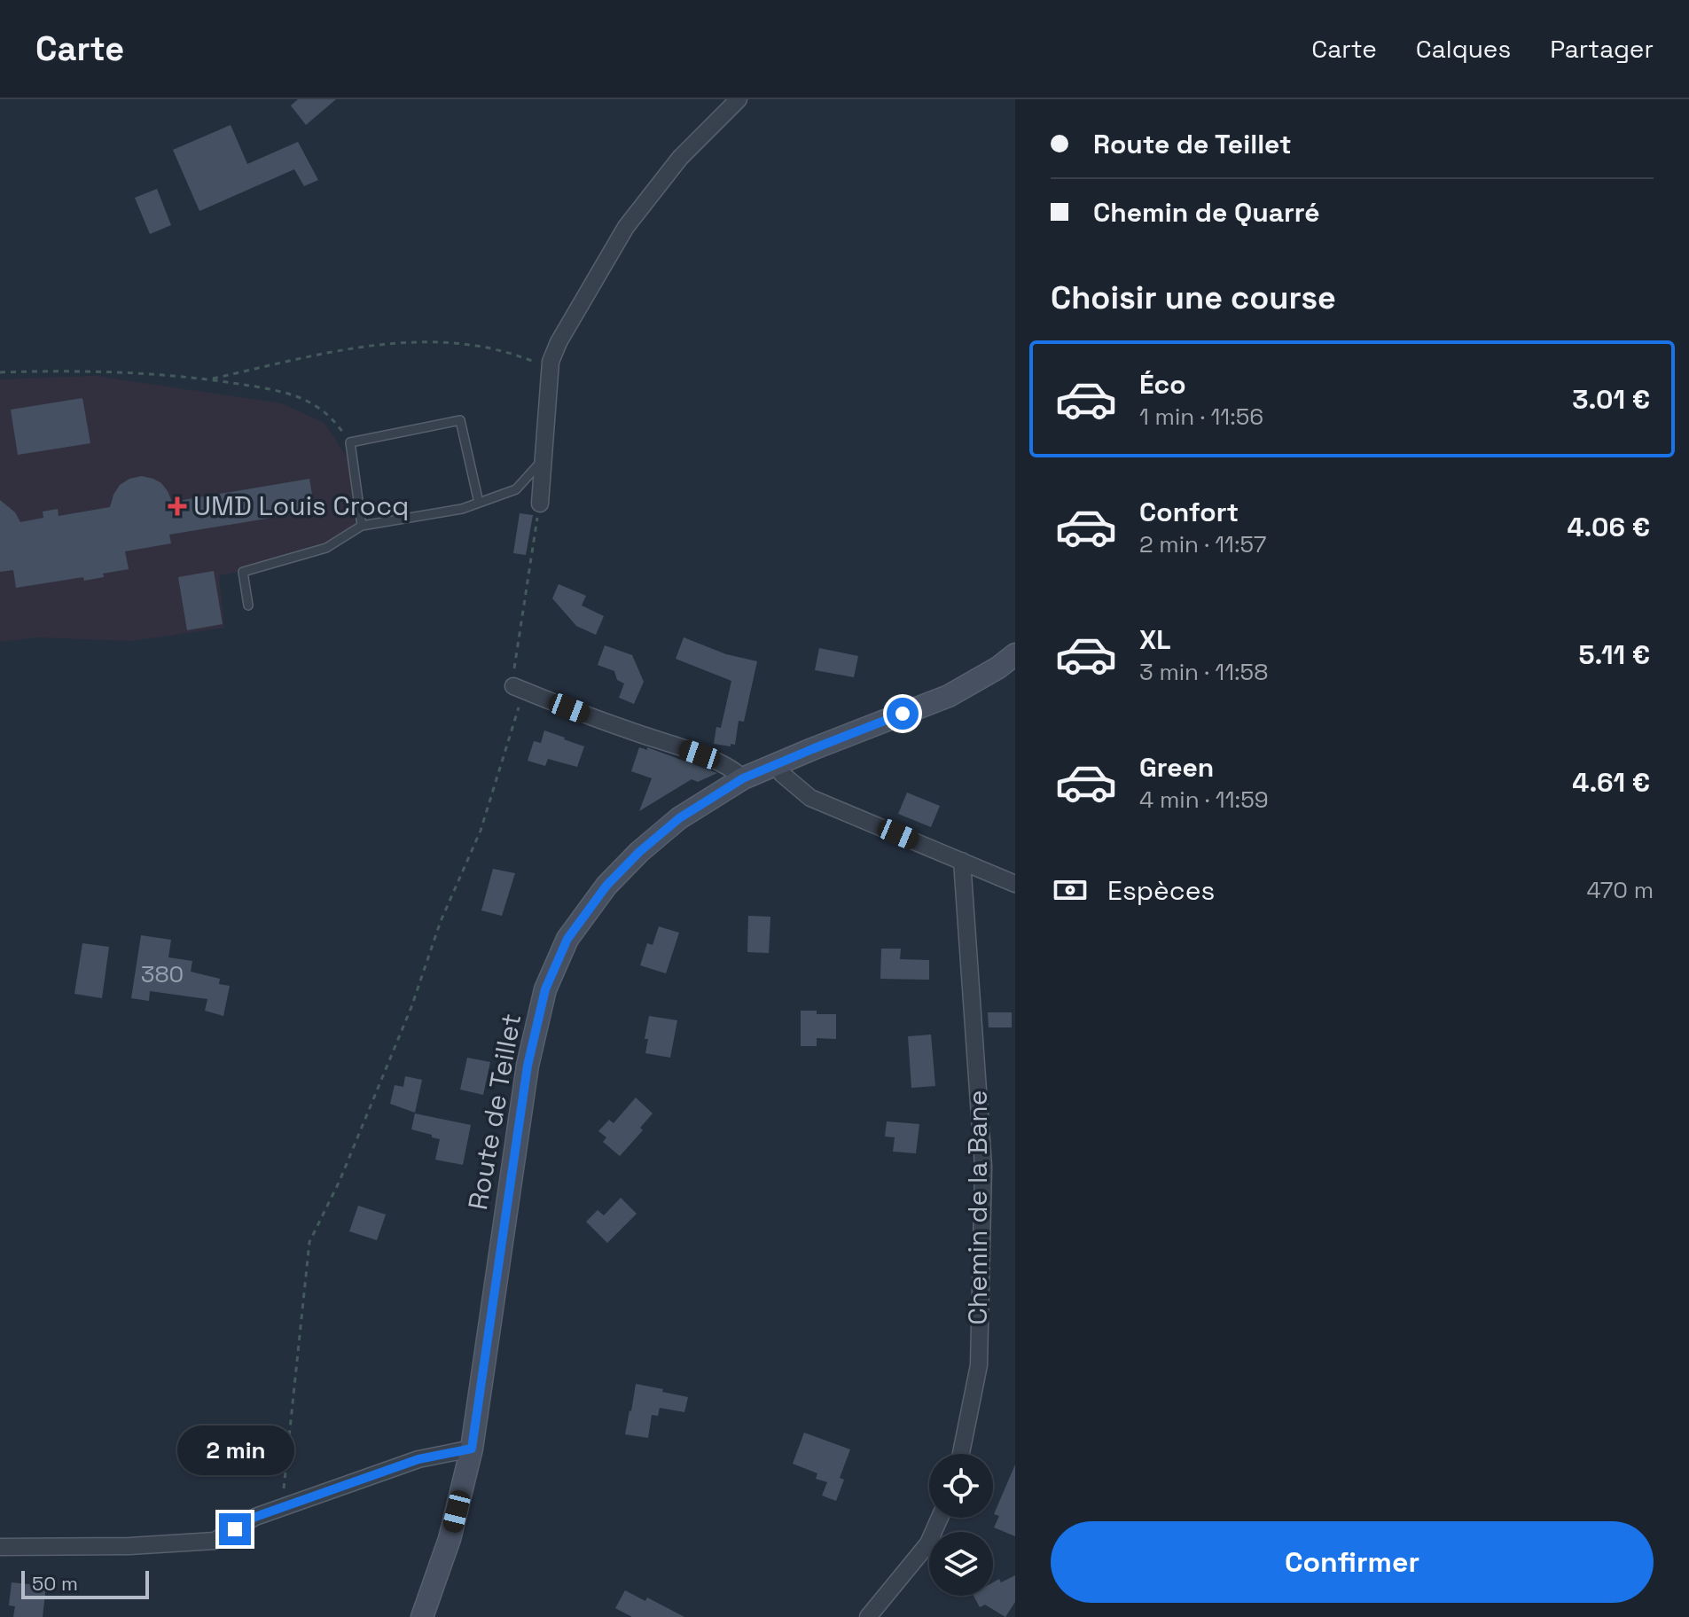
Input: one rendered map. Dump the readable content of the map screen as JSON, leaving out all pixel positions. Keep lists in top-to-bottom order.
{
  "streets": {
    "main road": ["Route de Teillet"],
    "street": ["Chemin de la Bane"]
  },
  "places": {
    "health": ["UMD Louis Crocq"]
  },
  "house_numbers": ["380"],
  "scale_bar": "50 m",
  "page": {
    "header": "Carte",
    "nav": ["Carte", "Calques", "Partager"],
    "banner": ["Route de Teillet", "Chemin de Quarré"],
    "heading": "Choisir une course",
    "list": [
      {
        "name": "Éco",
        "note": "1 min · 11:56",
        "value": "3.01 €"
      },
      {
        "name": "Confort",
        "note": "2 min · 11:57",
        "value": "4.06 €"
      },
      {
        "name": "XL",
        "note": "3 min · 11:58",
        "value": "5.11 €"
      },
      {
        "name": "Green",
        "note": "4 min · 11:59",
        "value": "4.61 €"
      }
    ],
    "pay": ["Espèces", "470 m"],
    "bubble": "2 min",
    "buttons": "Confirmer",
    "scale": "50 m"
  }
}
